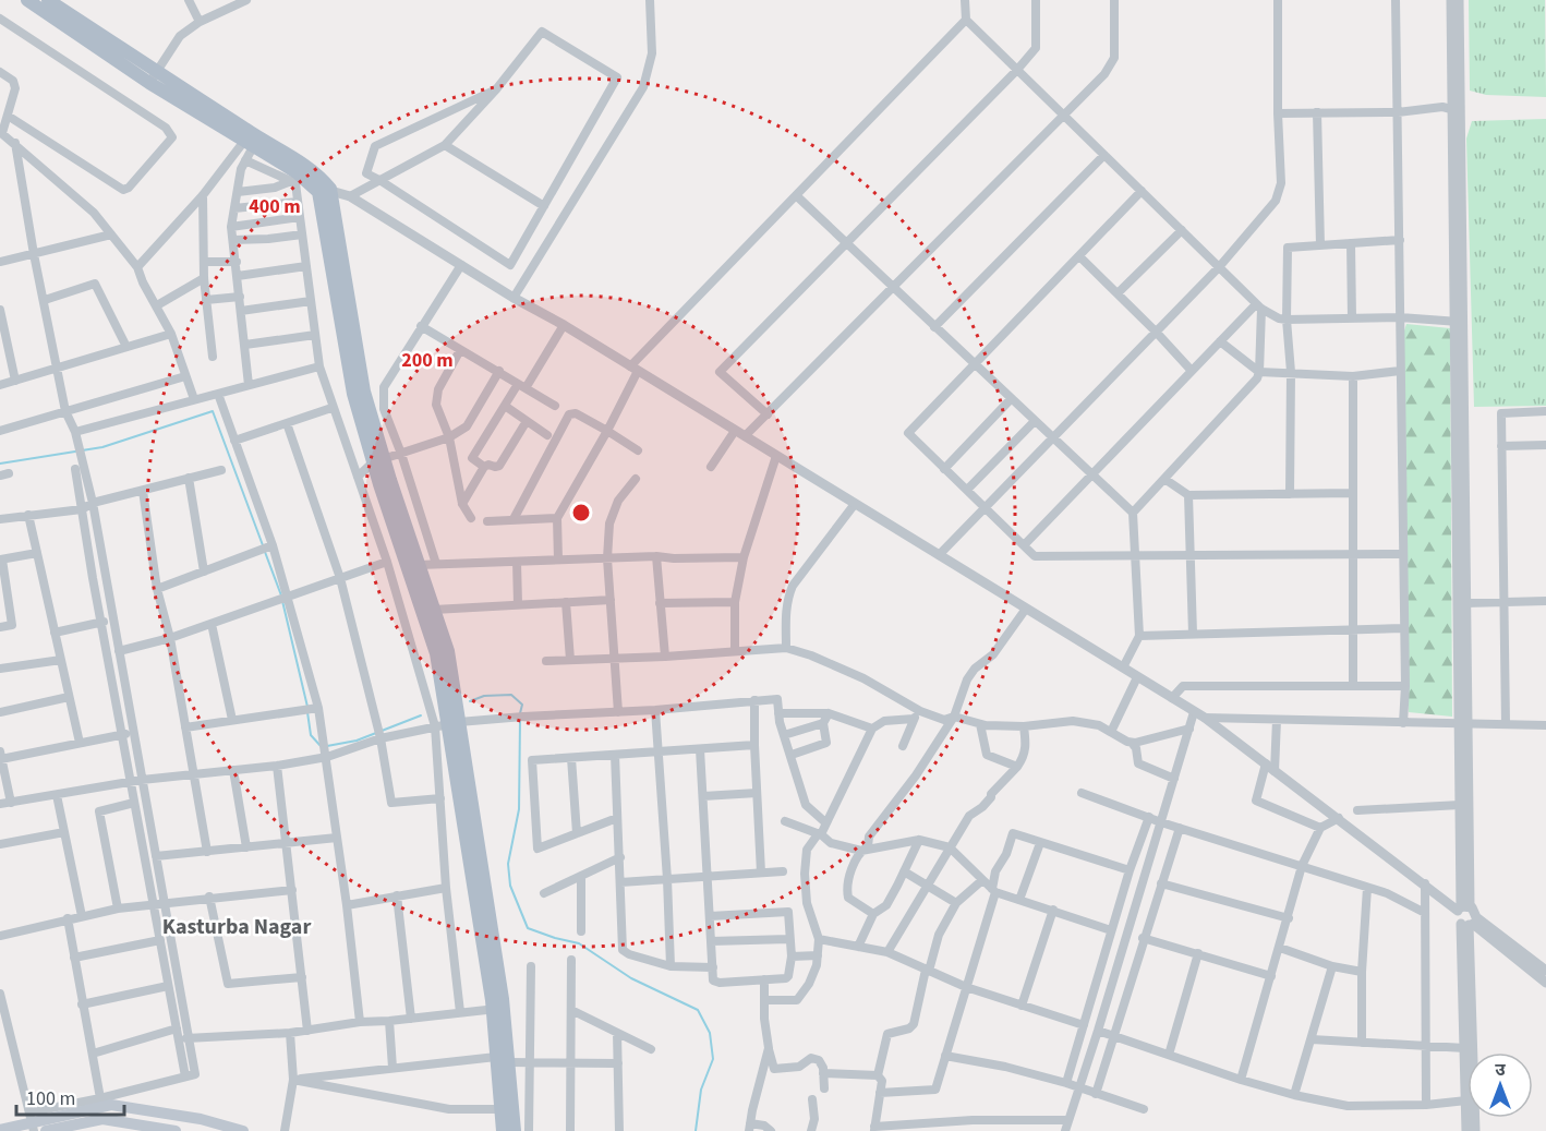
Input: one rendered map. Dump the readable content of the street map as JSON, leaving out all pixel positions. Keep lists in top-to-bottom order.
{
  "districts": ["Kasturba Nagar"],
  "scale_bar": "100 m",
  "north": "top",
  "rings": ["400 m", "200 m"]
}
